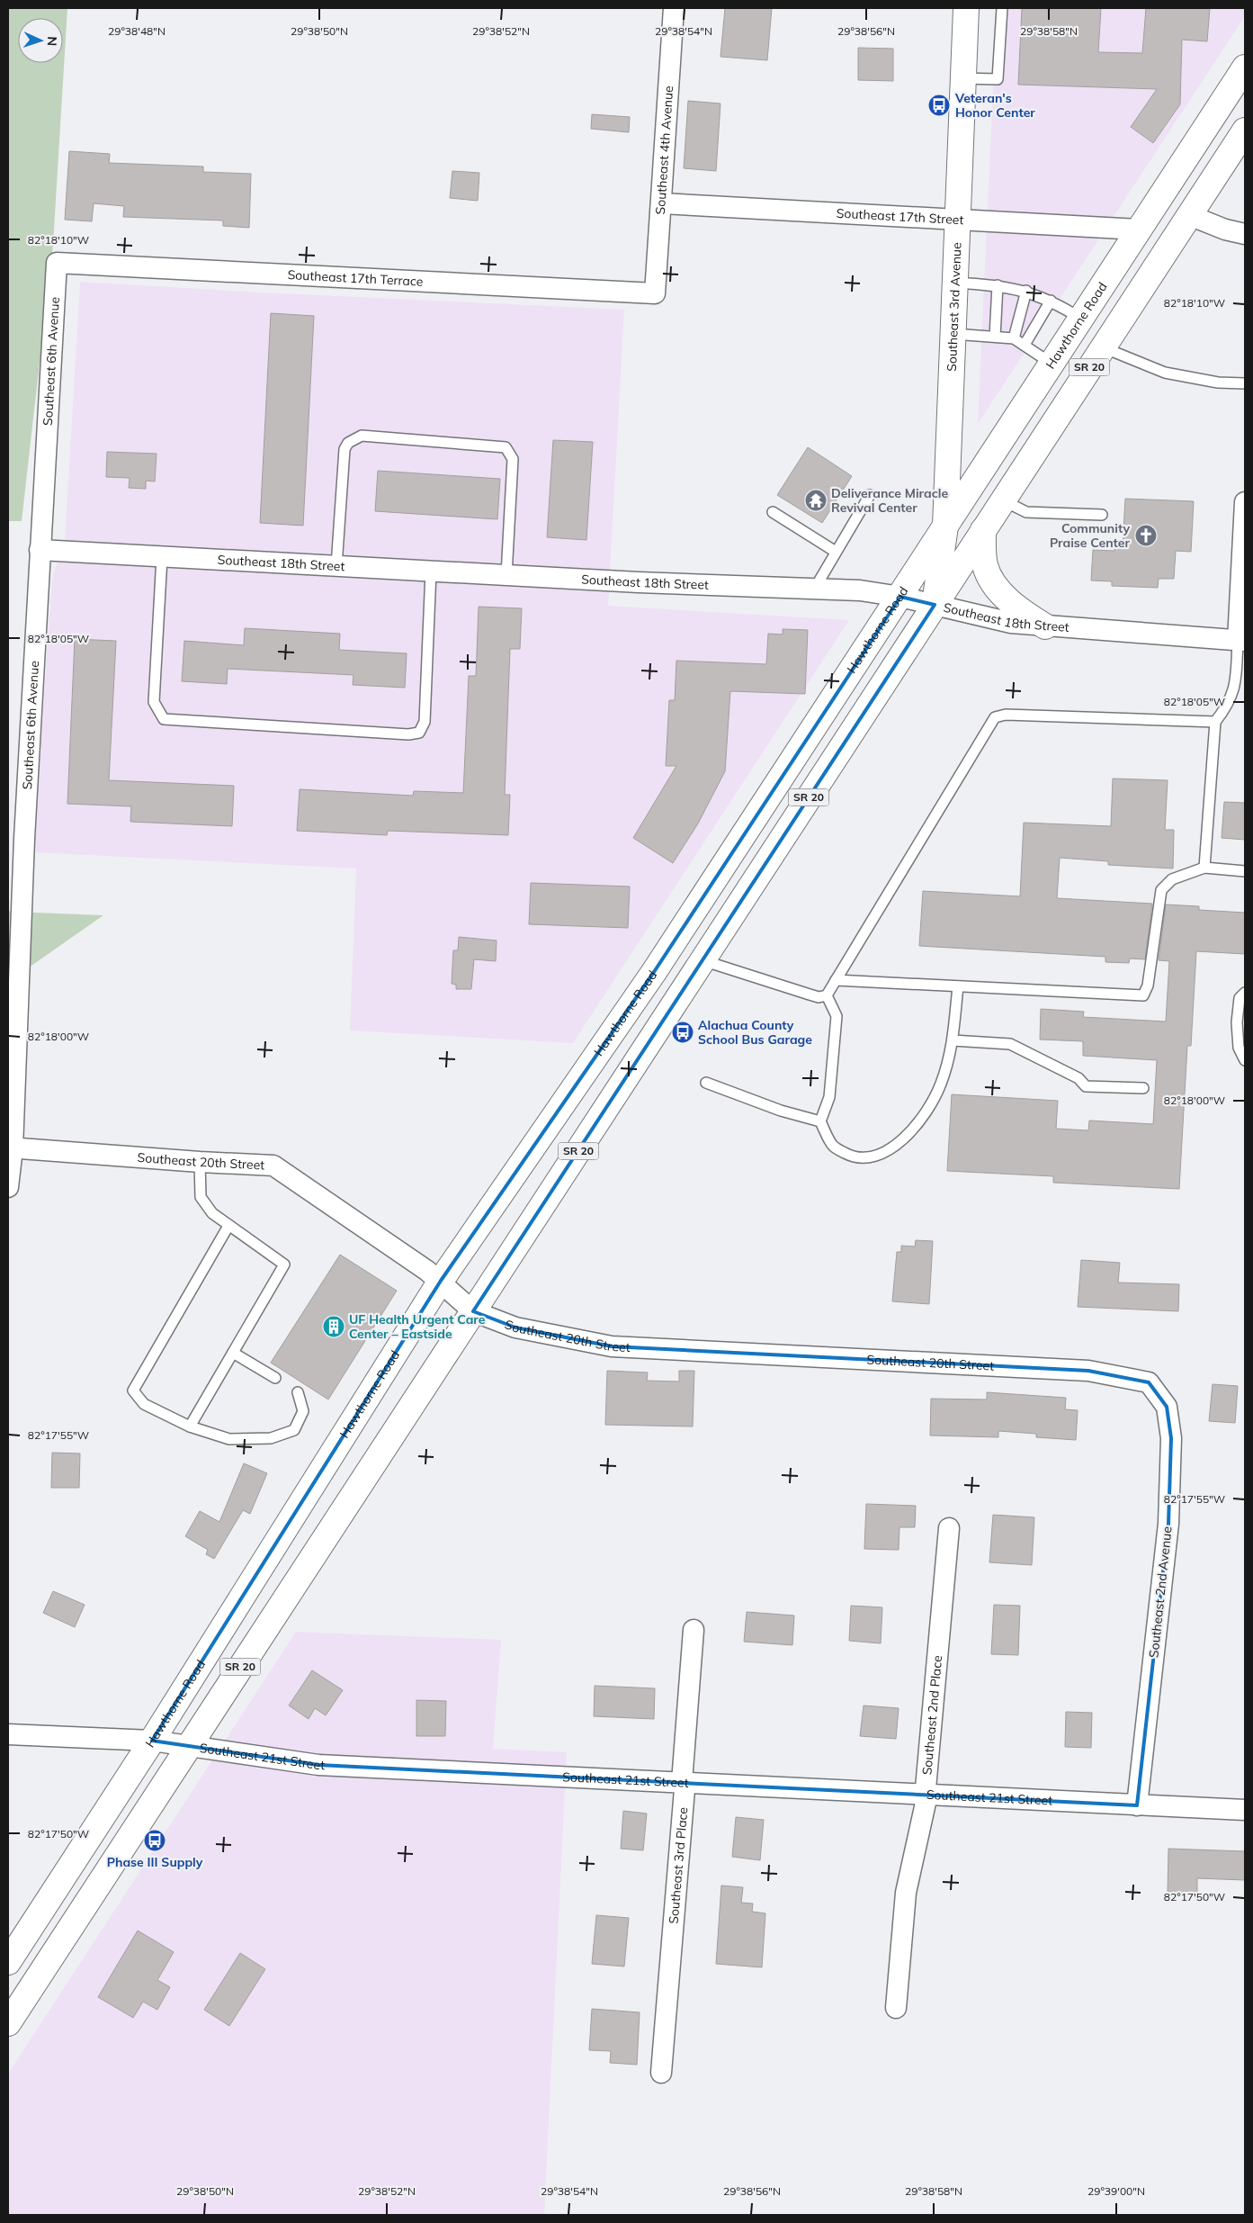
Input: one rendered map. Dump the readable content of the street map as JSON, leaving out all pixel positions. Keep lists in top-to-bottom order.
{
  "streets": {
    "main road": ["Southeast 3rd Avenue", "Hawthorne Road", "SR 20"],
    "street": [
      "Southeast 4th Avenue",
      "Southeast 17th Street",
      "Southeast 17th Terrace",
      "Southeast 6th Avenue",
      "Southeast 18th Street",
      "Southeast 20th Street",
      "Southeast 2nd Avenue",
      "Southeast 2nd Place",
      "Southeast 21st Street",
      "Southeast 3rd Place"
    ]
  },
  "crossings": [
    ["Southeast 4th Avenue", "Southeast 17th Street"],
    ["Southeast 4th Avenue", "Southeast 17th Terrace"],
    ["Southeast 17th Street", "Southeast 3rd Avenue"],
    ["Southeast 17th Street", "Hawthorne Road"],
    ["Southeast 17th Terrace", "Southeast 6th Avenue"],
    ["Southeast 3rd Avenue", "Hawthorne Road"],
    ["Southeast 3rd Avenue", "SR 20"],
    ["Southeast 3rd Avenue", "Southeast 18th Street"],
    ["Hawthorne Road", "Southeast 18th Street"],
    ["Hawthorne Road", "Southeast 20th Street"],
    ["Hawthorne Road", "Southeast 21st Street"],
    ["Southeast 6th Avenue", "Southeast 18th Street"],
    ["Southeast 6th Avenue", "Southeast 20th Street"],
    ["SR 20", "Southeast 18th Street"],
    ["SR 20", "Southeast 20th Street"],
    ["SR 20", "Southeast 21st Street"],
    ["Southeast 20th Street", "Southeast 2nd Avenue"],
    ["Southeast 2nd Avenue", "Southeast 21st Street"],
    ["Southeast 2nd Place", "Southeast 21st Street"],
    ["Southeast 21st Street", "Southeast 3rd Place"]
  ],
  "places": {
    "bus stop": ["Veteran's Honor Center", "Alachua County School Bus Garage", "Phase III Supply"],
    "temple": ["Deliverance Miracle Revival Center"],
    "church": ["Community Praise Center"],
    "building": ["UF Health Urgent Care Center – Eastside"]
  },
  "north": "right",
  "coordinates": [
    "29°38'48\"N",
    "29°38'50\"N",
    "29°38'52\"N",
    "29°38'54\"N",
    "29°38'56\"N",
    "29°38'58\"N",
    "82°18'10\"W",
    "82°18'05\"W",
    "82°18'00\"W",
    "82°17'55\"W",
    "82°17'50\"W",
    "29°39'00\"N"
  ]
}
